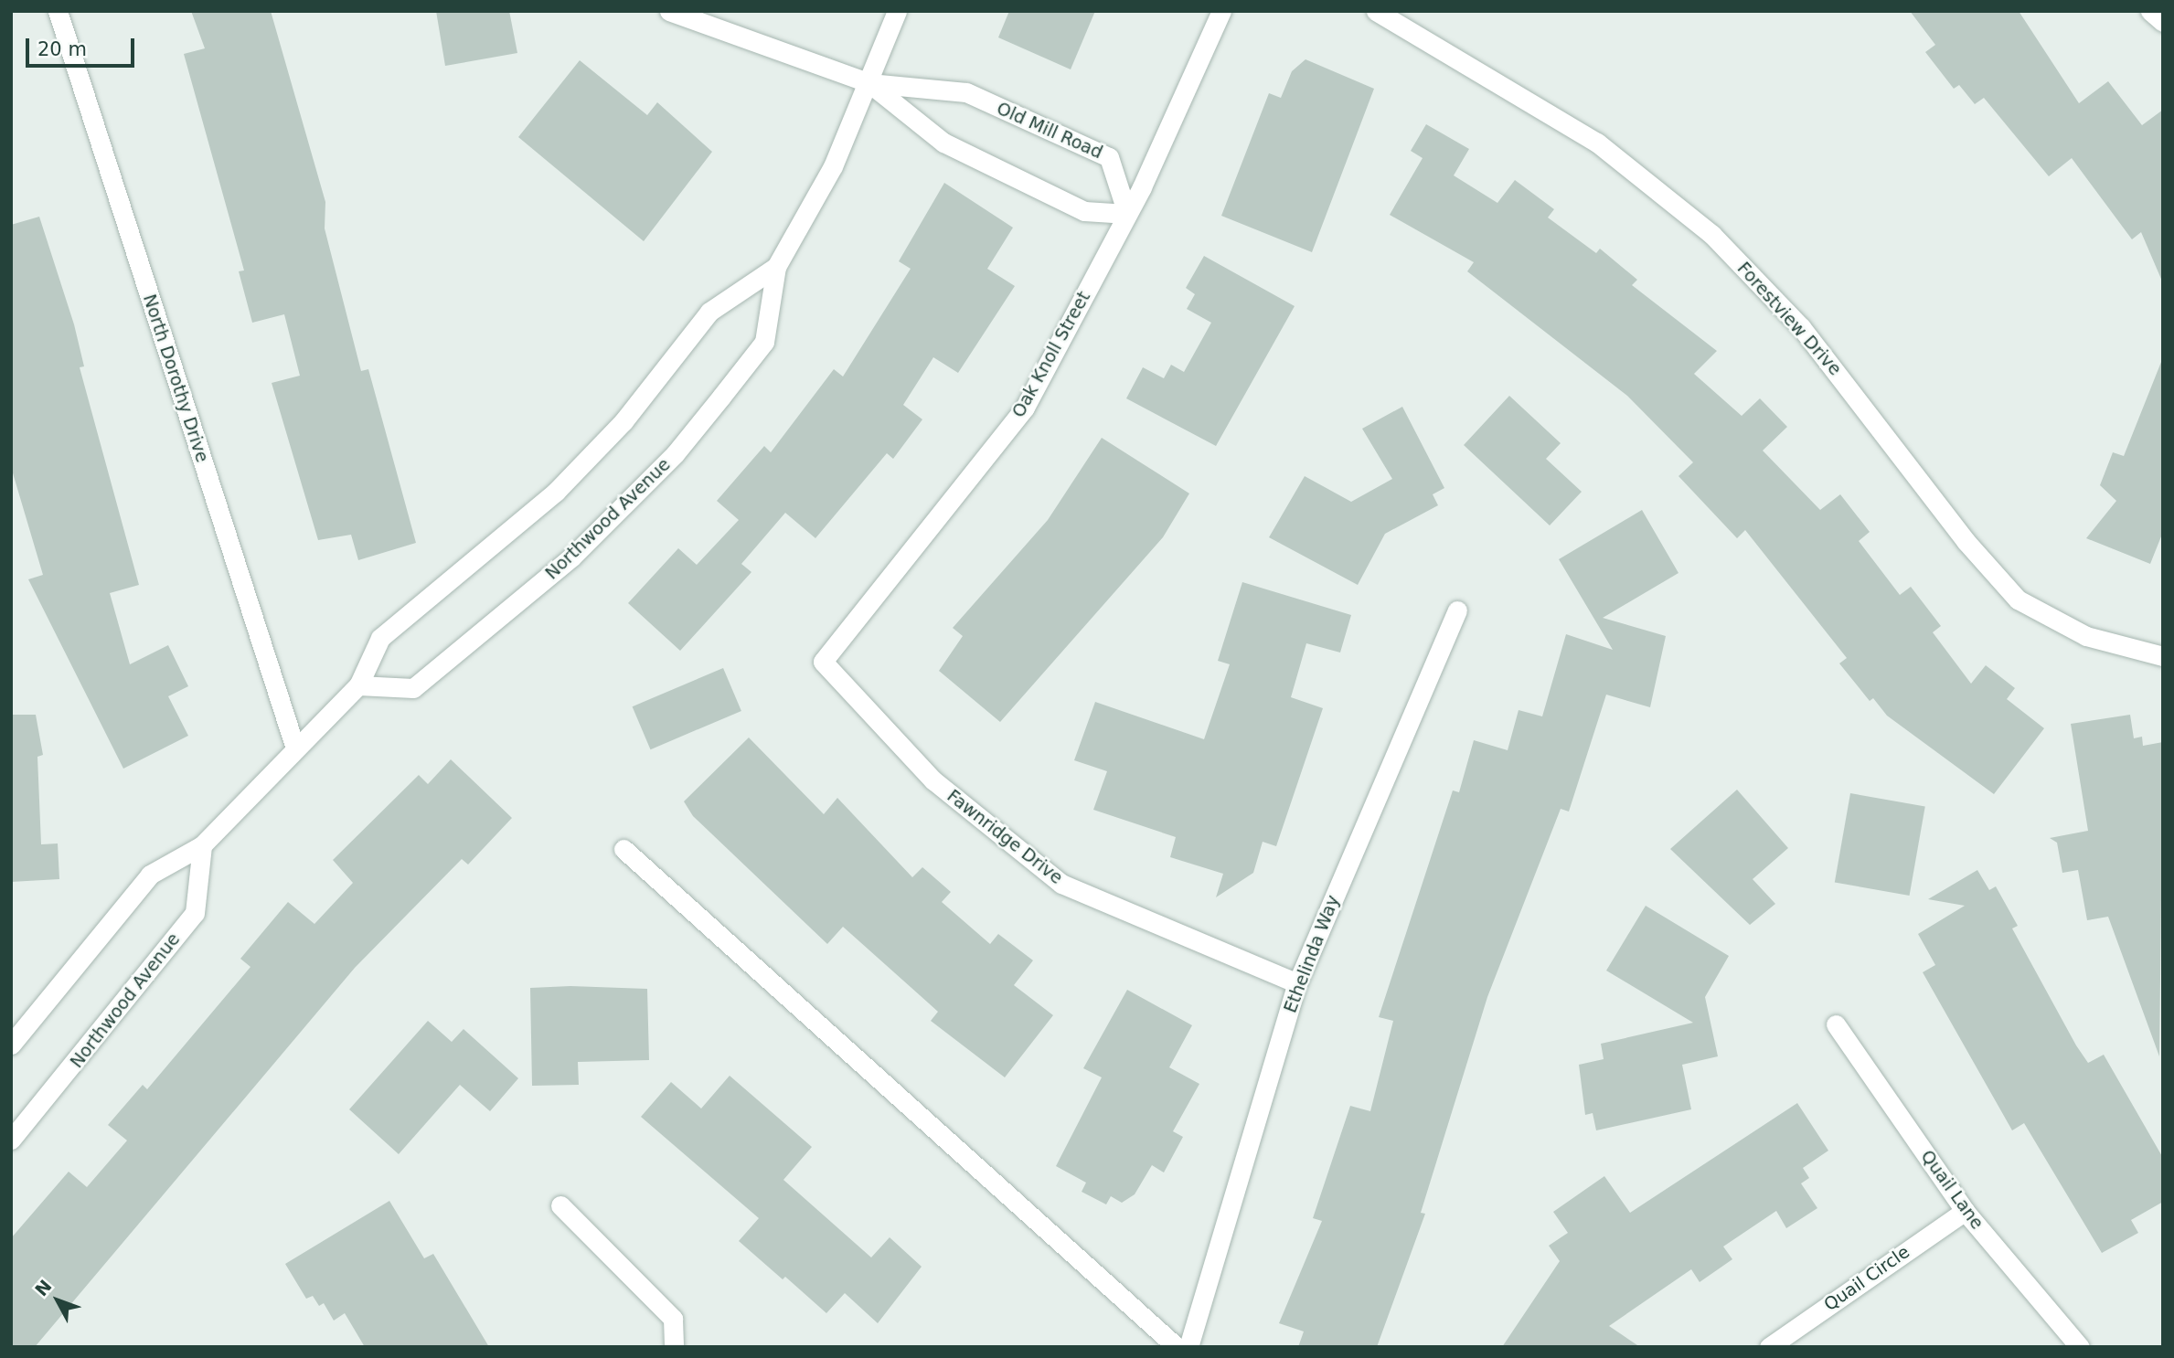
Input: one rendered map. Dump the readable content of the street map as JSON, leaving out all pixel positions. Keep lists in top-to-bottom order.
{
  "streets": {
    "street": [
      "Old Mill Road",
      "Forestview Drive",
      "Oak Knoll Street",
      "North Dorothy Drive",
      "Northwood Avenue",
      "Fawnridge Drive",
      "Ethelinda Way",
      "Quail Lane",
      "Quail Circle"
    ]
  },
  "crossings": [
    ["Old Mill Road", "Oak Knoll Street"],
    ["Old Mill Road", "Northwood Avenue"],
    ["Oak Knoll Street", "Fawnridge Drive"],
    ["North Dorothy Drive", "Northwood Avenue"],
    ["Fawnridge Drive", "Ethelinda Way"],
    ["Quail Lane", "Quail Circle"]
  ],
  "scale_bar": "20 m",
  "north": "top left"
}
